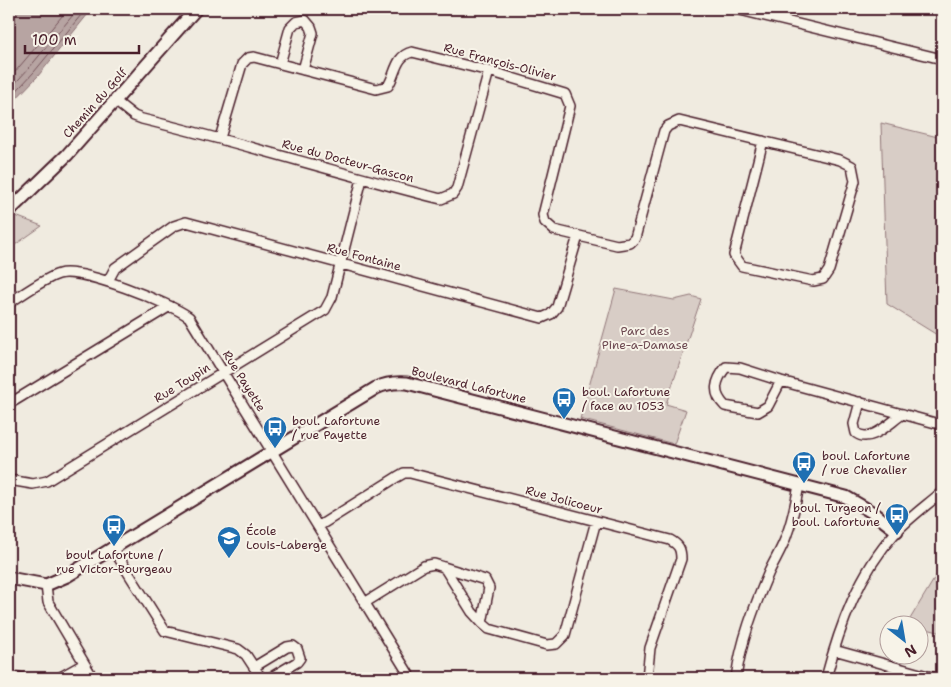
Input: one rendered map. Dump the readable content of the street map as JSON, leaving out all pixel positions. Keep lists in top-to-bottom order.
{
  "streets": {
    "street": [
      "Rue François-Olivier",
      "Chemin du Golf",
      "Rue du Docteur-Gascon",
      "Rue Fontaine",
      "Rue Payette",
      "Rue Toupin",
      "Boulevard Lafortune",
      "Rue Jolicoeur"
    ]
  },
  "crossings": [
    ["Rue François-Olivier", "Rue du Docteur-Gascon"],
    ["Rue François-Olivier", "Rue Fontaine"],
    ["Chemin du Golf", "Rue du Docteur-Gascon"],
    ["Rue du Docteur-Gascon", "Rue Toupin"],
    ["Rue Fontaine", "Rue Payette"],
    ["Rue Fontaine", "Rue Toupin"],
    ["Rue Payette", "Rue Toupin"],
    ["Rue Payette", "Boulevard Lafortune"],
    ["Rue Payette", "Rue Jolicoeur"]
  ],
  "parks": ["Parc des Pine-a-Damase"],
  "places": {
    "bus stop": [
      "boul. Lafortune / face au 1053",
      "boul. Lafortune / rue Payette",
      "boul. Lafortune / rue Chevalier",
      "boul. Turgeon / boul. Lafortune",
      "boul. Lafortune / rue Victor-Bourgeau"
    ],
    "school or university": ["École Louis-Laberge"]
  },
  "scale_bar": "100 m",
  "north": "bottom right"
}
